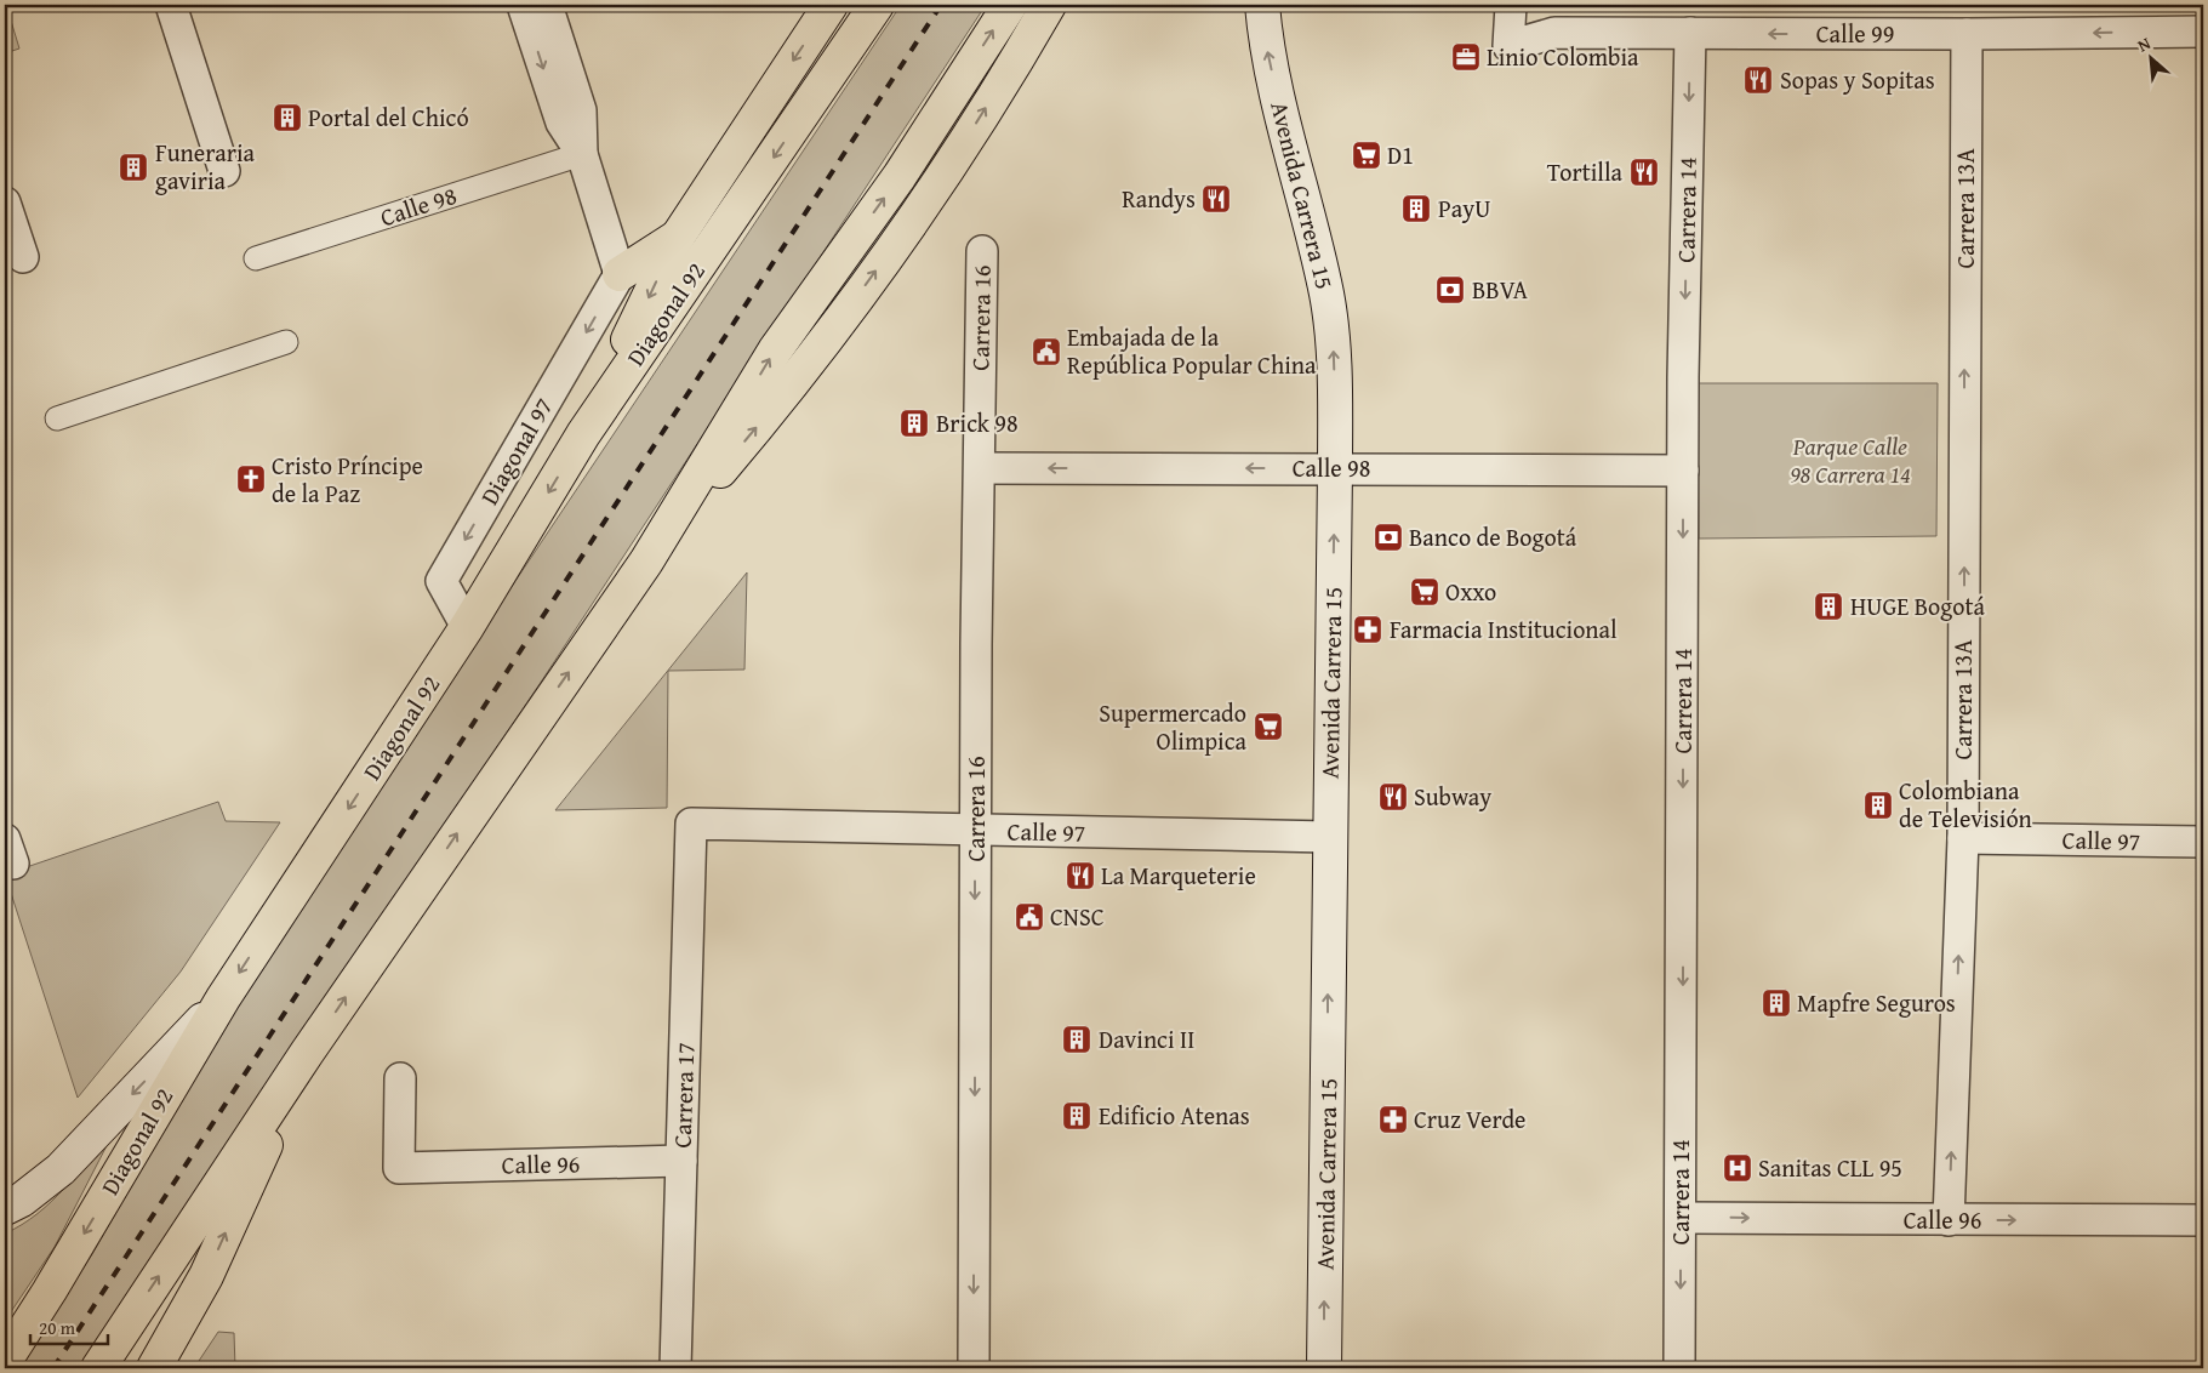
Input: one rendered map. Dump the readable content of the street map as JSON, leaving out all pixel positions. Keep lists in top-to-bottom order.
{
  "streets": {
    "main road": ["Avenida Carrera 15", "Diagonal 92"],
    "street": [
      "Calle 99",
      "Calle 98",
      "Carrera 13A",
      "Carrera 14",
      "Carrera 16",
      "Diagonal 97",
      "Calle 97",
      "Carrera 17",
      "Calle 96"
    ]
  },
  "crossings": [
    ["Calle 99", "Carrera 13A"],
    ["Calle 99", "Carrera 14"],
    ["Avenida Carrera 15", "Calle 98"],
    ["Avenida Carrera 15", "Calle 97"],
    ["Calle 98", "Carrera 14"],
    ["Calle 98", "Carrera 16"],
    ["Carrera 13A", "Calle 97"],
    ["Carrera 13A", "Calle 96"],
    ["Carrera 14", "Calle 96"],
    ["Diagonal 92", "Diagonal 97"],
    ["Carrera 16", "Calle 97"],
    ["Calle 97", "Carrera 17"],
    ["Carrera 17", "Calle 96"]
  ],
  "one_way": [
    "Calle 99",
    "Avenida Carrera 15",
    "Carrera 13A",
    "Carrera 14",
    "Carrera 16",
    "Diagonal 97",
    "Calle 96"
  ],
  "parks": ["Parque Calle 98 Carrera 14"],
  "places": {
    "office": ["Linio Colombia"],
    "restaurant": [
      "Sopas y Sopitas",
      "Tortilla",
      "Randys",
      "Subway",
      "La Marqueterie"
    ],
    "building": [
      "Portal del Chicó",
      "Funeraria gaviria",
      "PayU",
      "Brick 98",
      "HUGE Bogotá",
      "Colombiana de Televisión",
      "Mapfre Seguros",
      "Davinci II",
      "Edificio Atenas"
    ],
    "supermarket": ["D1", "Oxxo", "Supermercado Olimpica"],
    "bank": ["BBVA", "Banco de Bogotá"],
    "public building": ["Embajada de la República Popular China", "CNSC"],
    "church": ["Cristo Príncipe de la Paz"],
    "pharmacy": ["Farmacia Institucional", "Cruz Verde"],
    "hospital": ["Sanitas CLL 95"]
  },
  "scale_bar": "20 m",
  "north": "top left"
}
